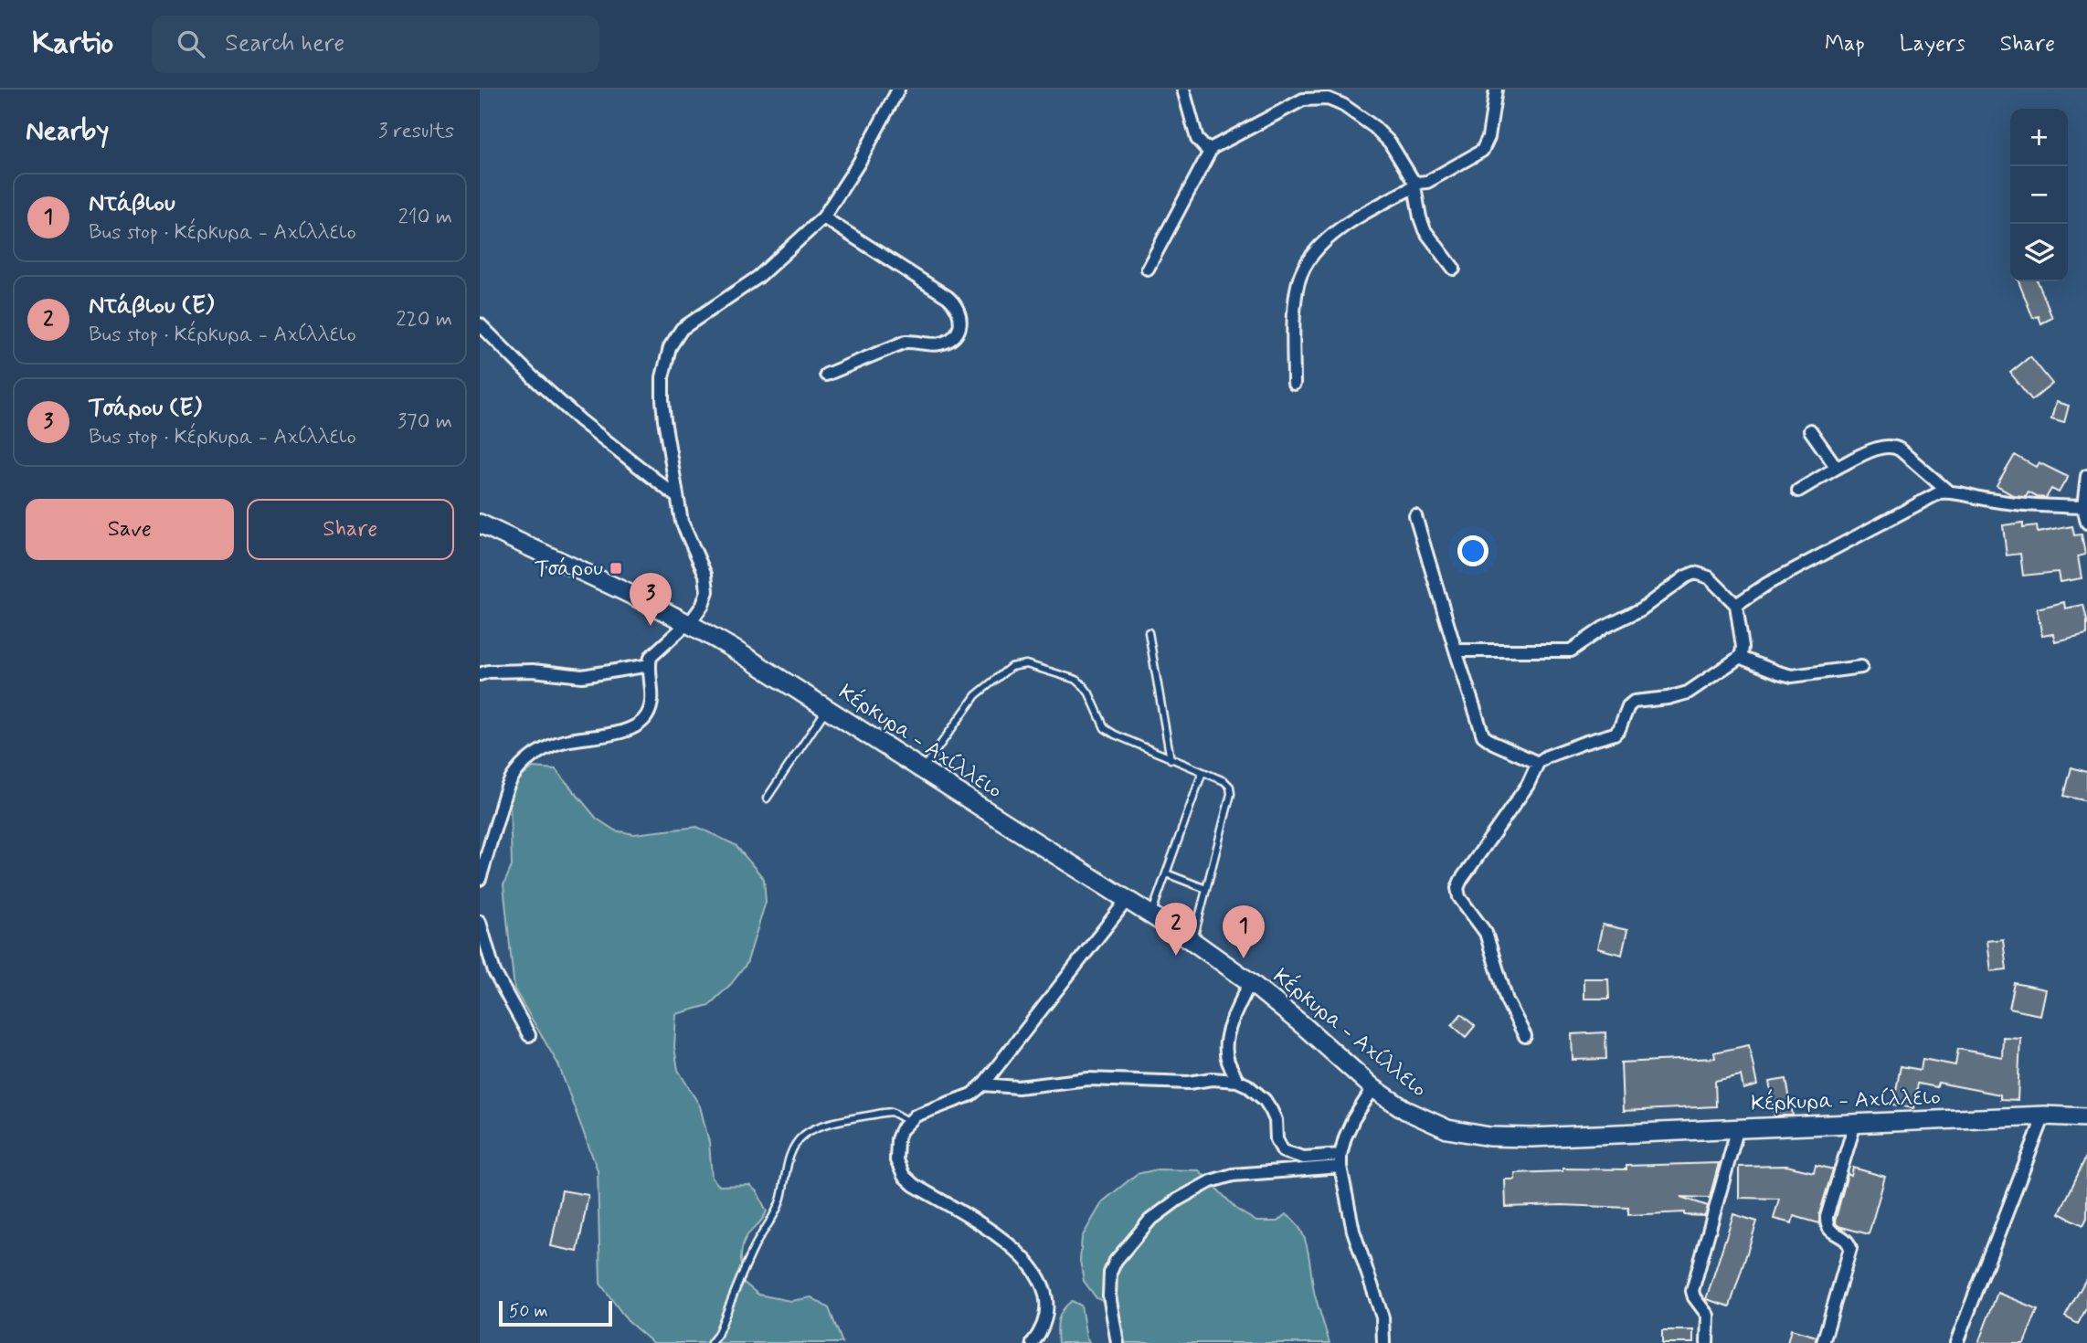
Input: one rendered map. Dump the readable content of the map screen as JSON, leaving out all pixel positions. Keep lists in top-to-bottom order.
{
  "streets": {
    "main road": ["Κέρκυρα - Αχίλλειο"]
  },
  "places": {
    "transit": ["Τσάρου"]
  },
  "scale_bar": "50 m",
  "page": {
    "header": "Kartio",
    "search": "Search here",
    "nav": ["Map", "Layers", "Share"],
    "heading": ["Nearby", "3 results"],
    "map_buttons": ["+", "−"],
    "list": [
      {
        "mark": "1",
        "name": "Ντάβιου",
        "note": "Bus stop · Κέρκυρα - Αχίλλειο",
        "value": "210 m"
      },
      {
        "mark": "2",
        "name": "Ντάβιου (E)",
        "note": "Bus stop · Κέρκυρα - Αχίλλειο",
        "value": "220 m"
      },
      {
        "mark": "3",
        "name": "Τσάρου (E)",
        "note": "Bus stop · Κέρκυρα - Αχίλλειο",
        "value": "370 m"
      }
    ],
    "buttons": ["Save", "Share"],
    "pins": ["3", "2", "1"],
    "scale": "50 m"
  }
}
